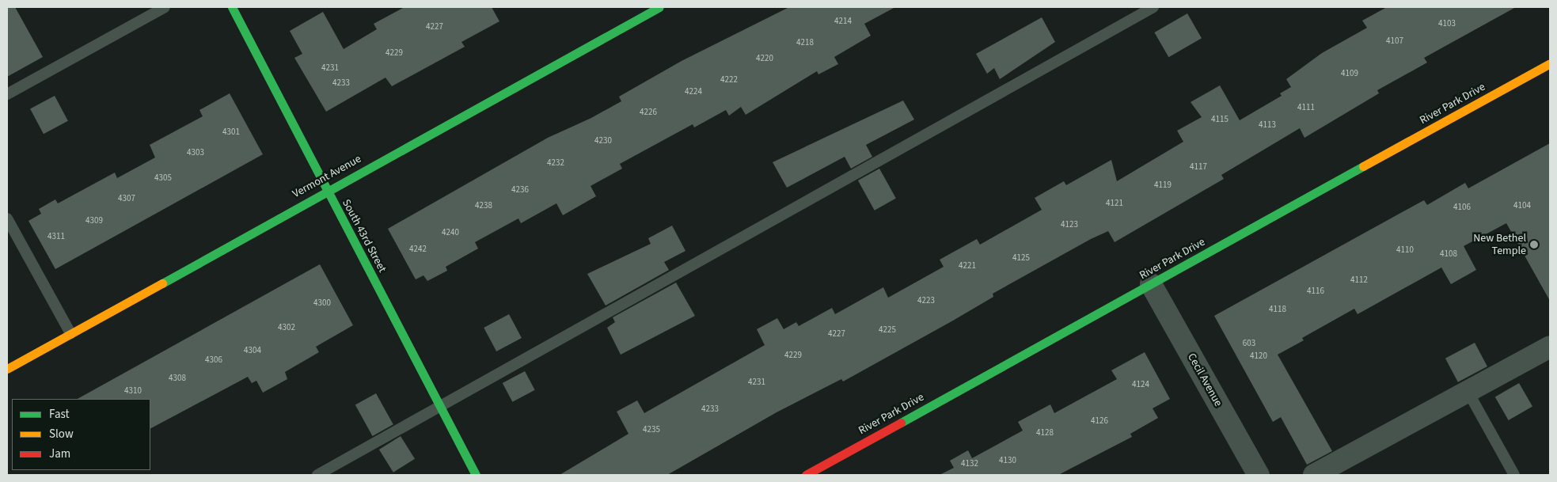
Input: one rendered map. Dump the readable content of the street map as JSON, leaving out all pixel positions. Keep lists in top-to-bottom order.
{
  "streets": {
    "street": [
      "River Park Drive",
      "Vermont Avenue",
      "South 43rd Street",
      "Cecil Avenue"
    ]
  },
  "crossings": [
    ["River Park Drive", "Cecil Avenue"],
    ["Vermont Avenue", "South 43rd Street"]
  ],
  "places": ["New Bethel Temple"],
  "house_numbers": [
    "4214",
    "4103",
    "4227",
    "4107",
    "4218",
    "4229",
    "4220",
    "4231",
    "4109",
    "4222",
    "4233",
    "4224",
    "4111",
    "4226",
    "4115",
    "4113",
    "4301",
    "4230",
    "4303",
    "4232",
    "4117",
    "4305",
    "4119",
    "4236",
    "4307",
    "4121",
    "4238",
    "4104",
    "4106",
    "4309",
    "4123",
    "4240",
    "4311",
    "4242",
    "4110",
    "4108",
    "4125",
    "4221",
    "4112",
    "4116",
    "4223",
    "4300",
    "4118",
    "4302",
    "4225",
    "4227",
    "603",
    "4304",
    "4229",
    "4120",
    "4306",
    "4308",
    "4231",
    "4124",
    "4310",
    "4233",
    "4126",
    "4235",
    "4128",
    "4130",
    "4132"
  ],
  "legend": ["Fast", "Slow", "Jam"]
}
